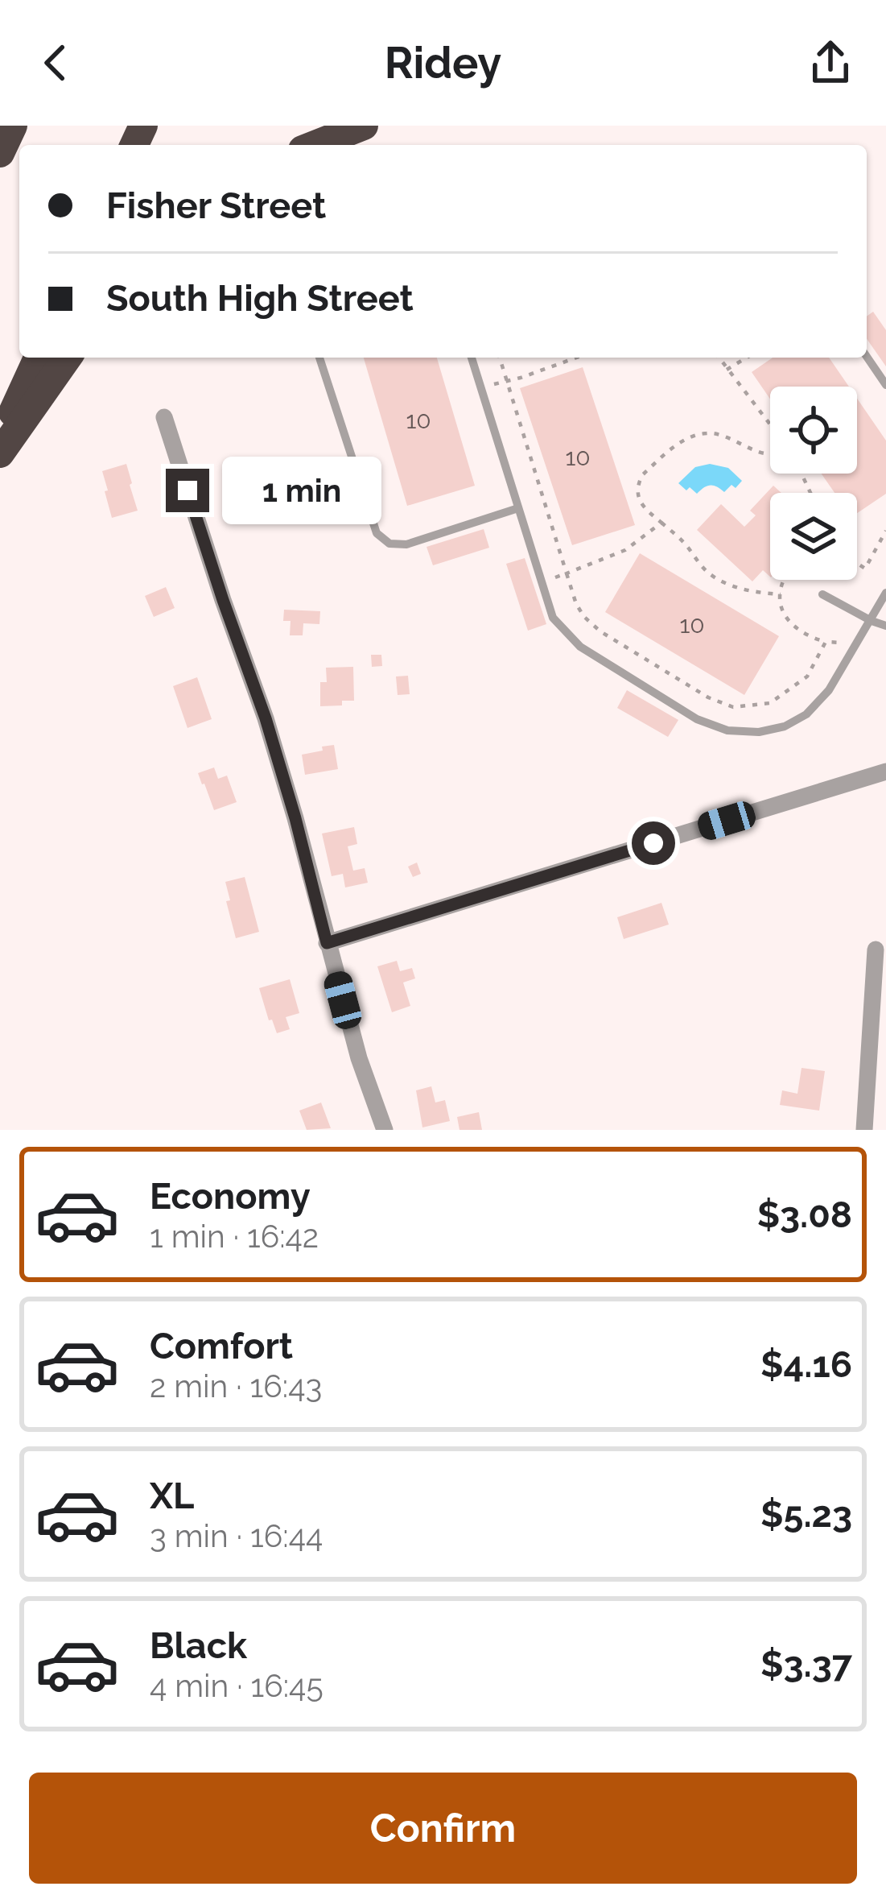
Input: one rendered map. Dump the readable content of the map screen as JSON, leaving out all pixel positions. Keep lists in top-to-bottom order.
{
  "house_numbers": ["10", "10", "10"],
  "page": {
    "header": "Ridey",
    "banner": ["Fisher Street", "South High Street"],
    "bubble": "1 min",
    "list": [
      {
        "name": "Economy",
        "note": "1 min · 16:42",
        "value": "$3.08"
      },
      {
        "name": "Comfort",
        "note": "2 min · 16:43",
        "value": "$4.16"
      },
      {
        "name": "XL",
        "note": "3 min · 16:44",
        "value": "$5.23"
      },
      {
        "name": "Black",
        "note": "4 min · 16:45",
        "value": "$3.37"
      }
    ],
    "buttons": "Confirm"
  }
}
